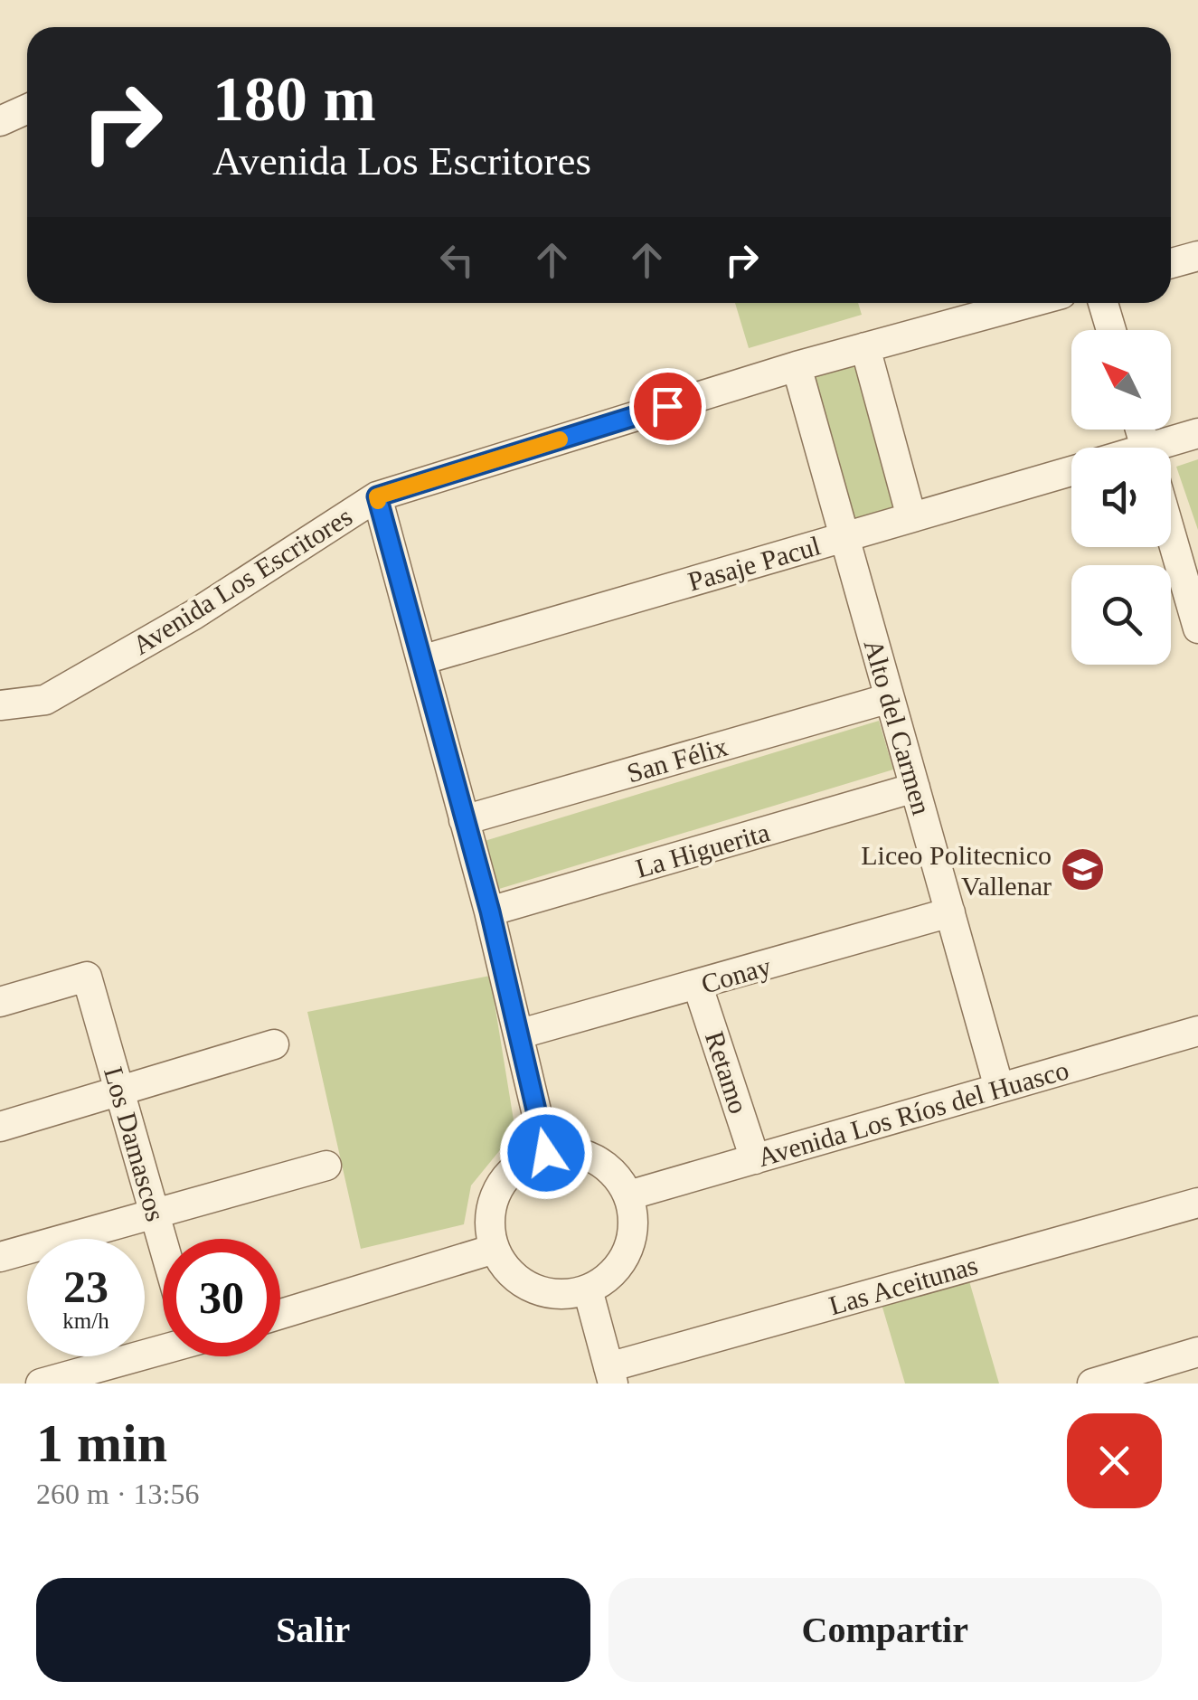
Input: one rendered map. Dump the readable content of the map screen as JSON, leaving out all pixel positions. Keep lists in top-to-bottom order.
{
  "streets": {
    "street": [
      "Pasaje Pacul",
      "Avenida Los Escritores",
      "Alto del Carmen",
      "San Félix",
      "La Higuerita",
      "Conay",
      "Retamo",
      "Avenida Los Ríos del Huasco",
      "Los Damascos",
      "Las Aceitunas"
    ]
  },
  "crossings": [
    ["Pasaje Pacul", "Alto del Carmen"],
    ["Avenida Los Escritores", "Alto del Carmen"],
    ["Alto del Carmen", "San Félix"],
    ["Alto del Carmen", "La Higuerita"],
    ["Alto del Carmen", "Conay"],
    ["Alto del Carmen", "Avenida Los Ríos del Huasco"],
    ["Conay", "Retamo"],
    ["Retamo", "Avenida Los Ríos del Huasco"]
  ],
  "places": {
    "school or university": ["Liceo Politecnico Vallenar"]
  },
  "north": "top left",
  "page": {
    "turn": ["180 m", "Avenida Los Escritores"],
    "speed": "23 km/h",
    "limit": "30",
    "heading": ["1 min", "260 m · 13:56"],
    "buttons": ["Salir", "Compartir"]
  }
}
